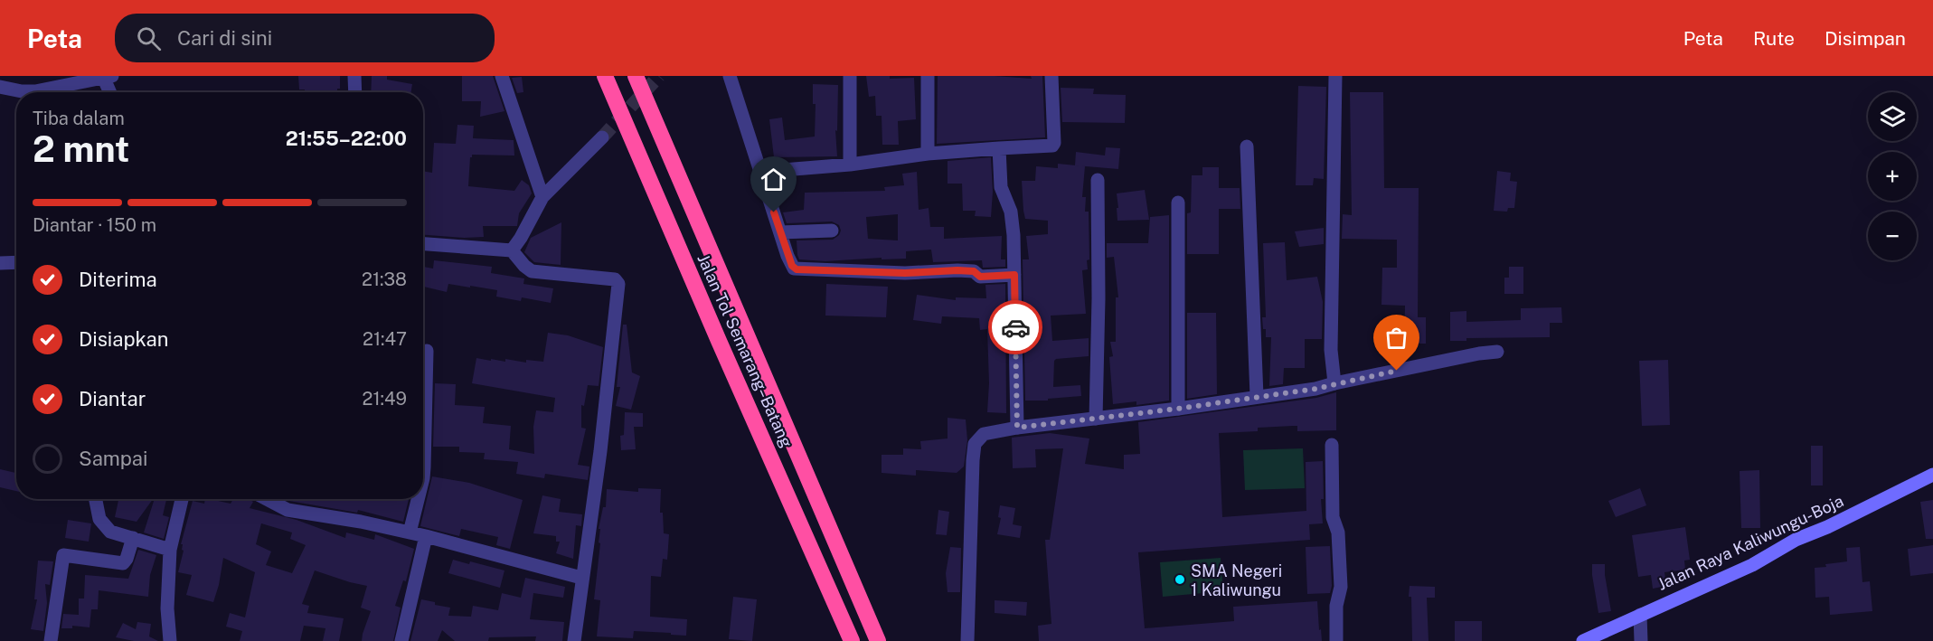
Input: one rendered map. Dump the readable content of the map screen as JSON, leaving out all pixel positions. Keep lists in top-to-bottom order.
{
  "streets": {
    "highway": ["Jalan Tol Semarang–Batang"],
    "main road": ["Jalan Raya Kaliwungu-Boja"]
  },
  "places": ["SMA Negeri 1 Kaliwungu"],
  "page": {
    "header": "Peta",
    "search": "Cari di sini",
    "nav": ["Peta", "Rute", "Disimpan"],
    "map_buttons": ["+", "−"],
    "heading": ["2 mnt", "Tiba dalam", "21:55–22:00"],
    "bar": "Diantar · 150 m",
    "list": [
      ["Diterima", "21:38"],
      ["Disiapkan", "21:47"],
      ["Diantar", "21:49"],
      "Sampai"
    ]
  }
}
